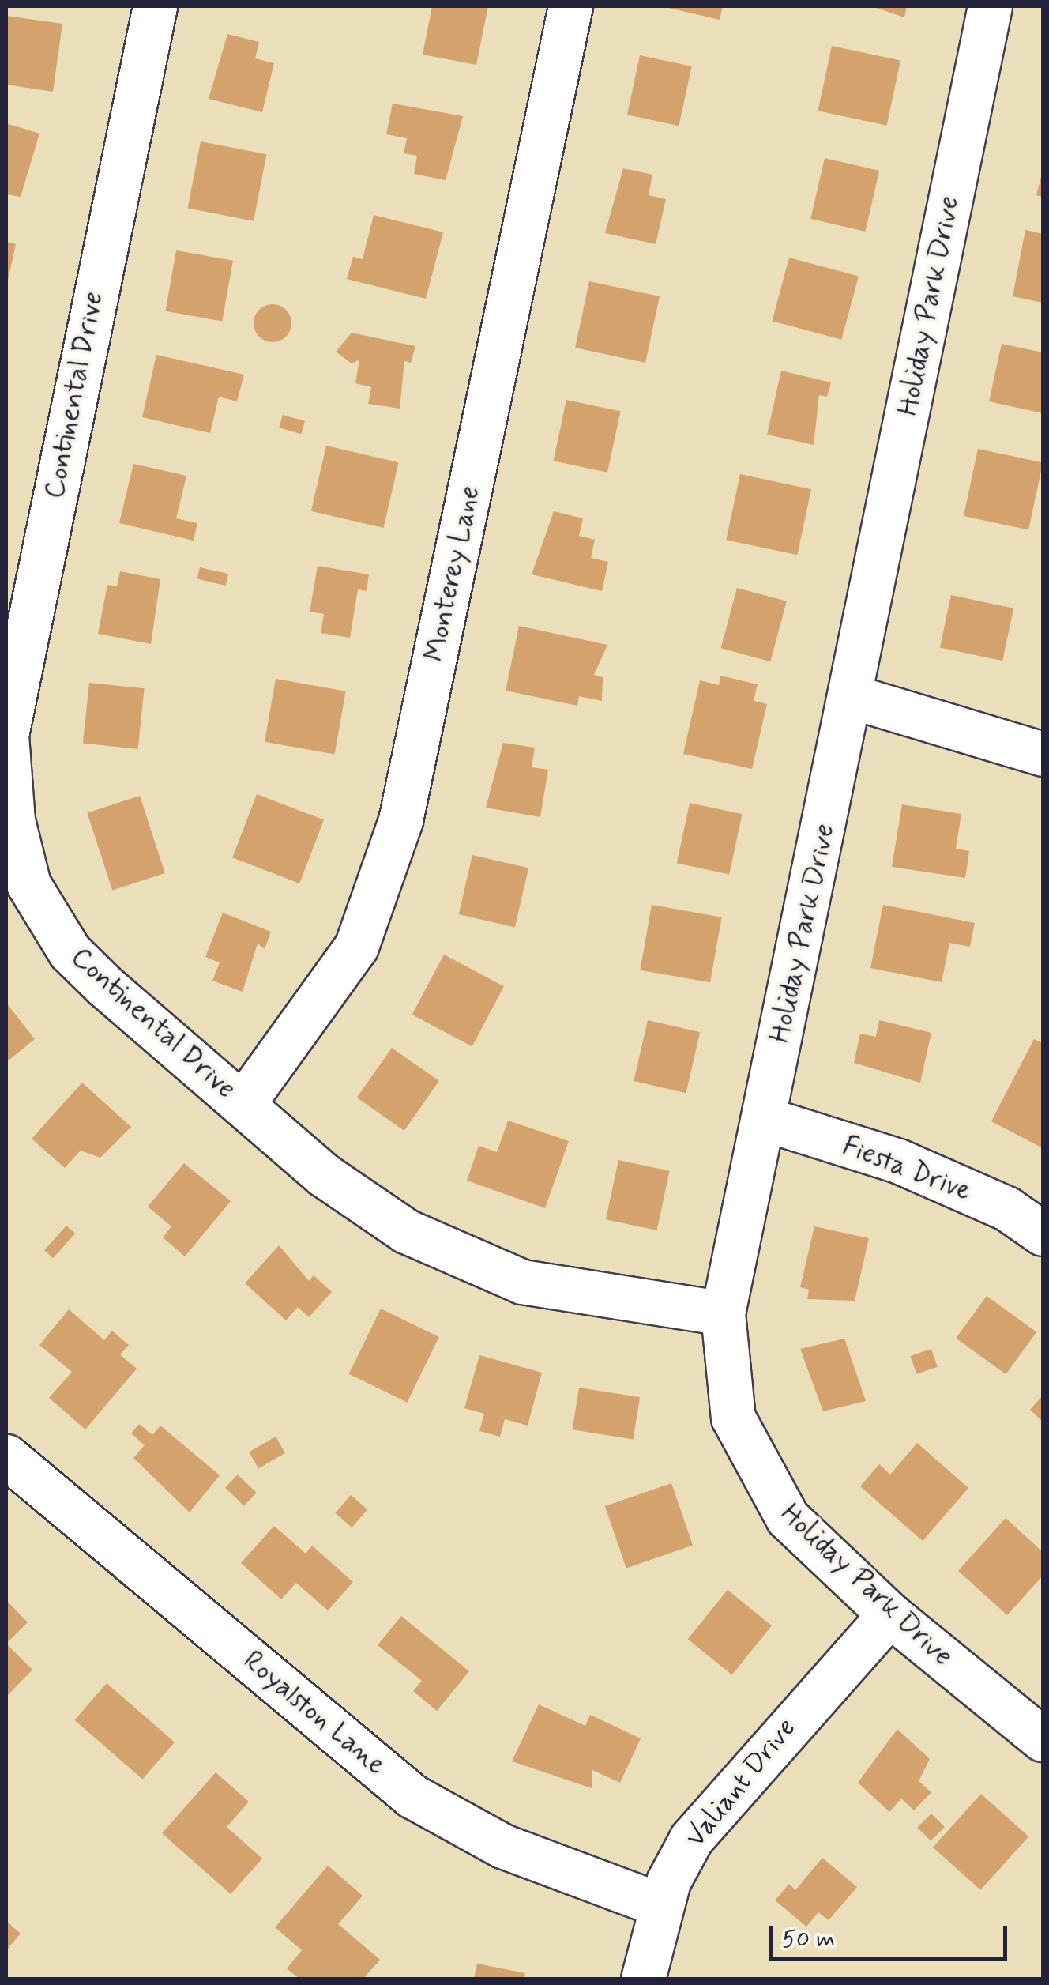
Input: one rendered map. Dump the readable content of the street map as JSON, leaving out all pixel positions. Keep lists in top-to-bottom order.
{
  "streets": {
    "street": [
      "Holiday Park Drive",
      "Continental Drive",
      "Monterey Lane",
      "Fiesta Drive",
      "Royalston Lane",
      "Valiant Drive"
    ]
  },
  "crossings": [
    ["Holiday Park Drive", "Continental Drive"],
    ["Holiday Park Drive", "Fiesta Drive"],
    ["Holiday Park Drive", "Valiant Drive"],
    ["Continental Drive", "Monterey Lane"],
    ["Royalston Lane", "Valiant Drive"]
  ],
  "scale_bar": "50 m"
}
